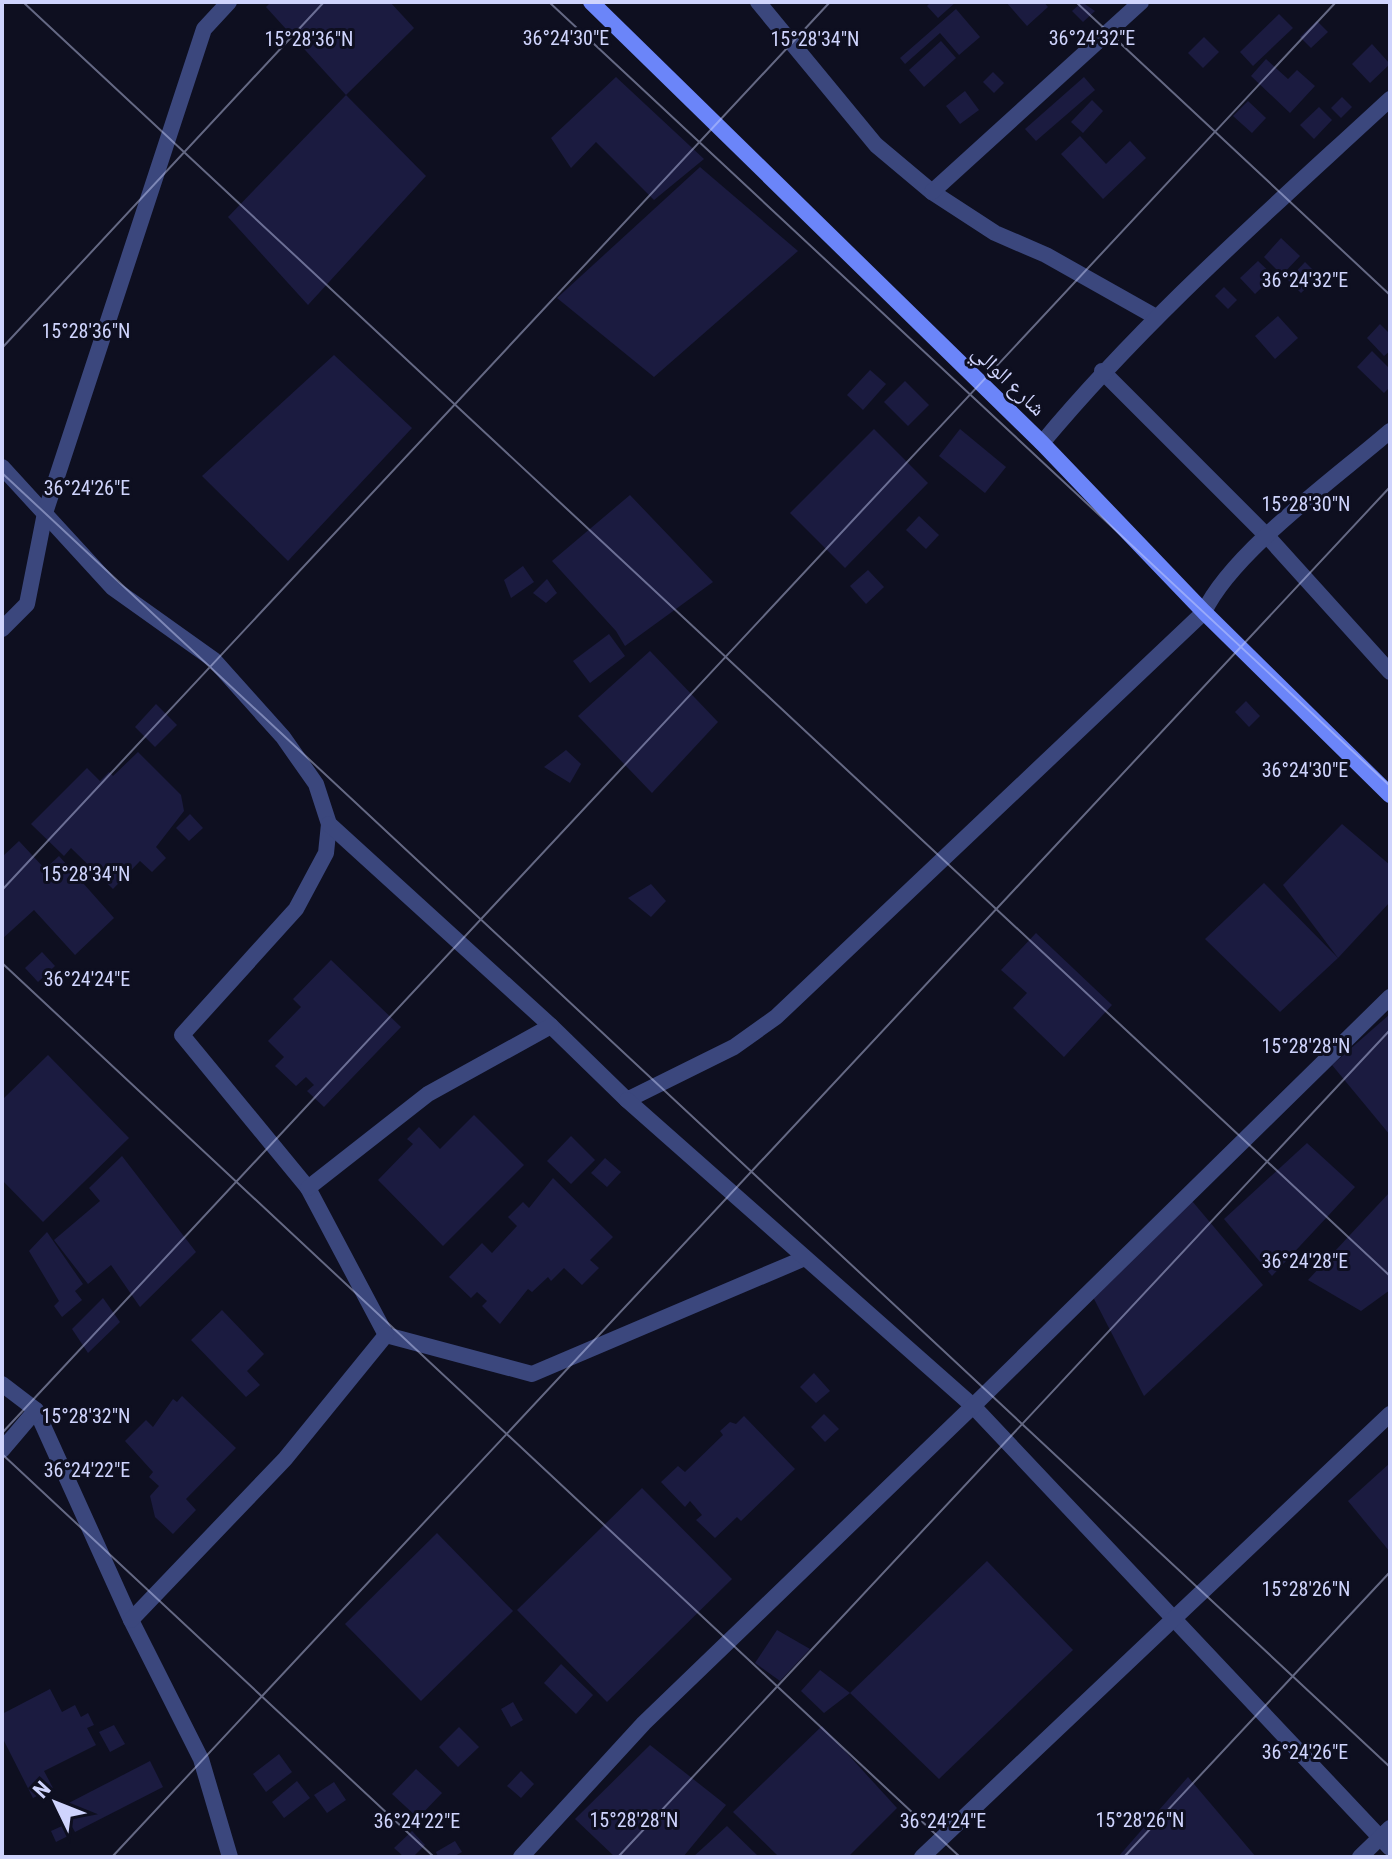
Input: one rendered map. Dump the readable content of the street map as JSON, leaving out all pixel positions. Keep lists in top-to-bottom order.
{
  "streets": {
    "main road": ["شارع الوالي"]
  },
  "north": "top left",
  "coordinates": [
    "36°24'30\"E",
    "36°24'32\"E",
    "15°28'36\"N",
    "15°28'34\"N",
    "36°24'26\"E",
    "15°28'30\"N",
    "36°24'24\"E",
    "15°28'28\"N",
    "36°24'28\"E",
    "15°28'32\"N",
    "36°24'22\"E",
    "15°28'26\"N"
  ]
}
